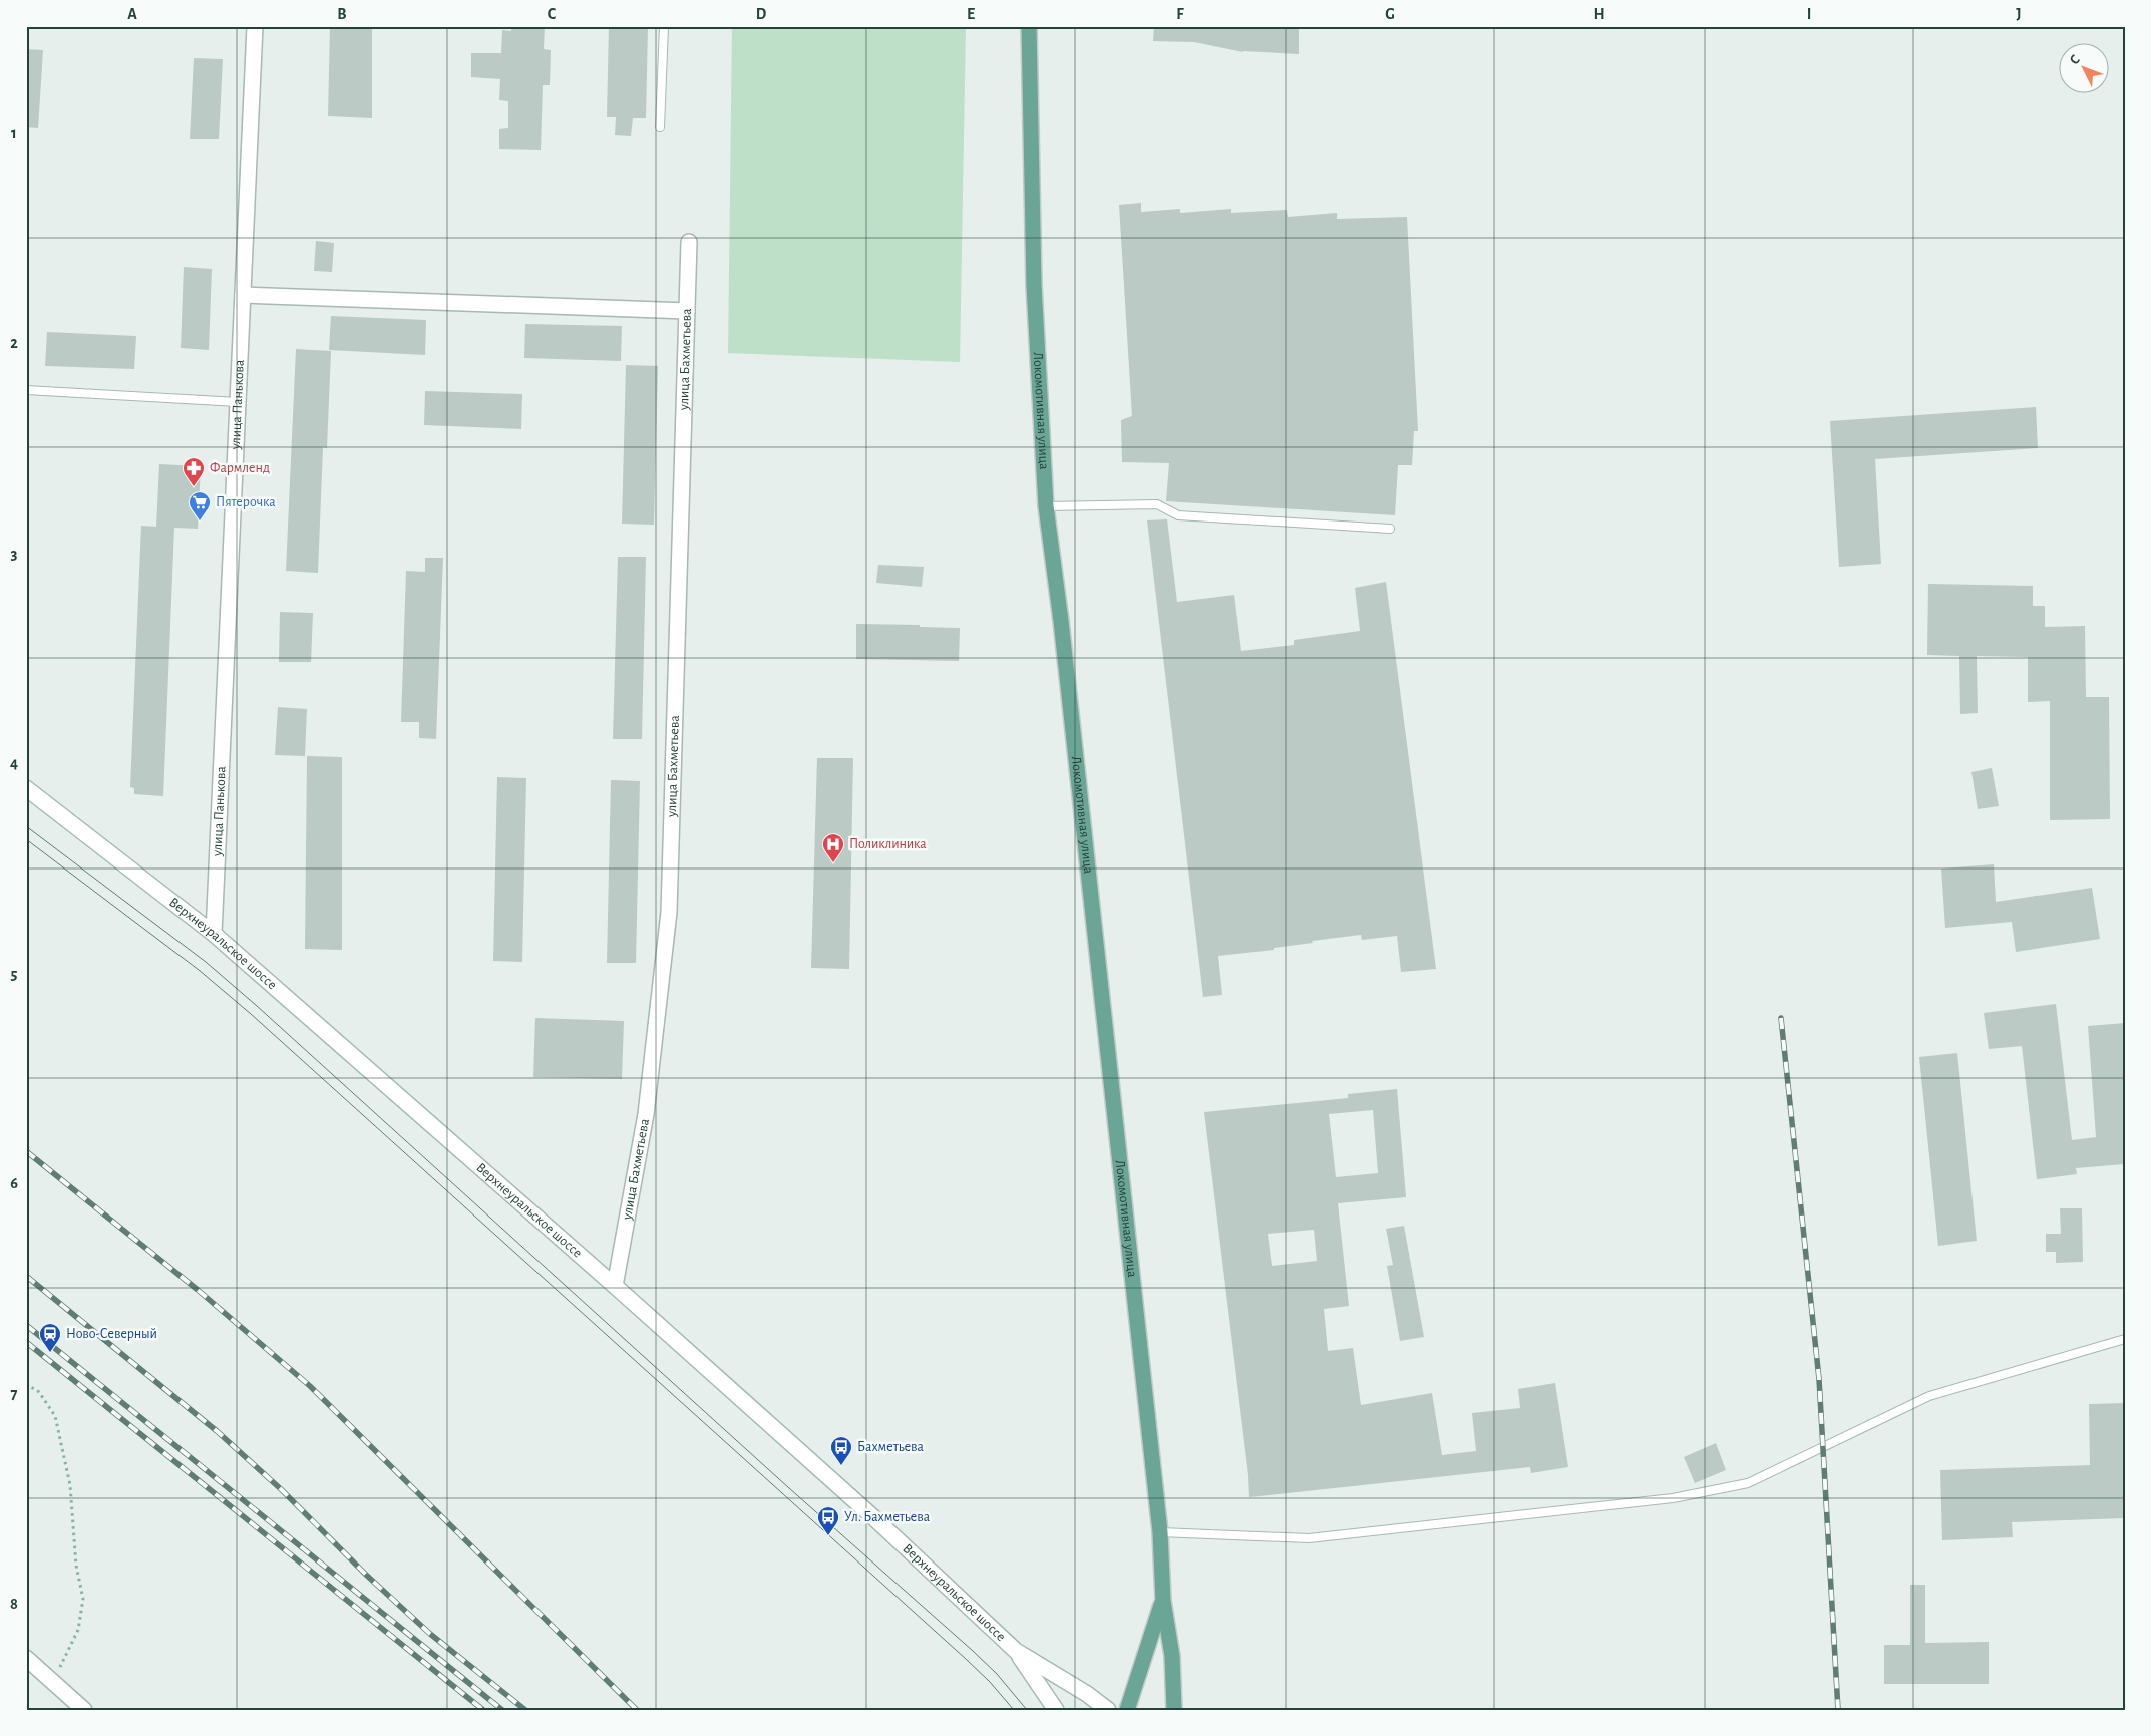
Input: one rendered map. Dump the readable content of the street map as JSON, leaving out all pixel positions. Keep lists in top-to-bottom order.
{
  "streets": {
    "main road": ["Локомотивная улица"],
    "street": ["улица Бахметьева", "улица Панькова", "Верхнеуральское шоссе"]
  },
  "crossings": [
    ["улица Бахметьева", "Верхнеуральское шоссе"],
    ["улица Панькова", "Верхнеуральское шоссе"]
  ],
  "places": {
    "pharmacy": ["Фармленд"],
    "supermarket": ["Пятерочка"],
    "hospital": ["Поликлиника"],
    "station": ["Ново-Северный"],
    "bus stop": ["Бахметьева", "Ул. Бахметьева"]
  },
  "north": "top left",
  "grid": {
    "columns": [
      "A",
      "B",
      "C",
      "D",
      "E",
      "F",
      "G",
      "H",
      "I",
      "J"
    ],
    "rows": [
      "1",
      "2",
      "3",
      "4",
      "5",
      "6",
      "7",
      "8"
    ]
  }
}
